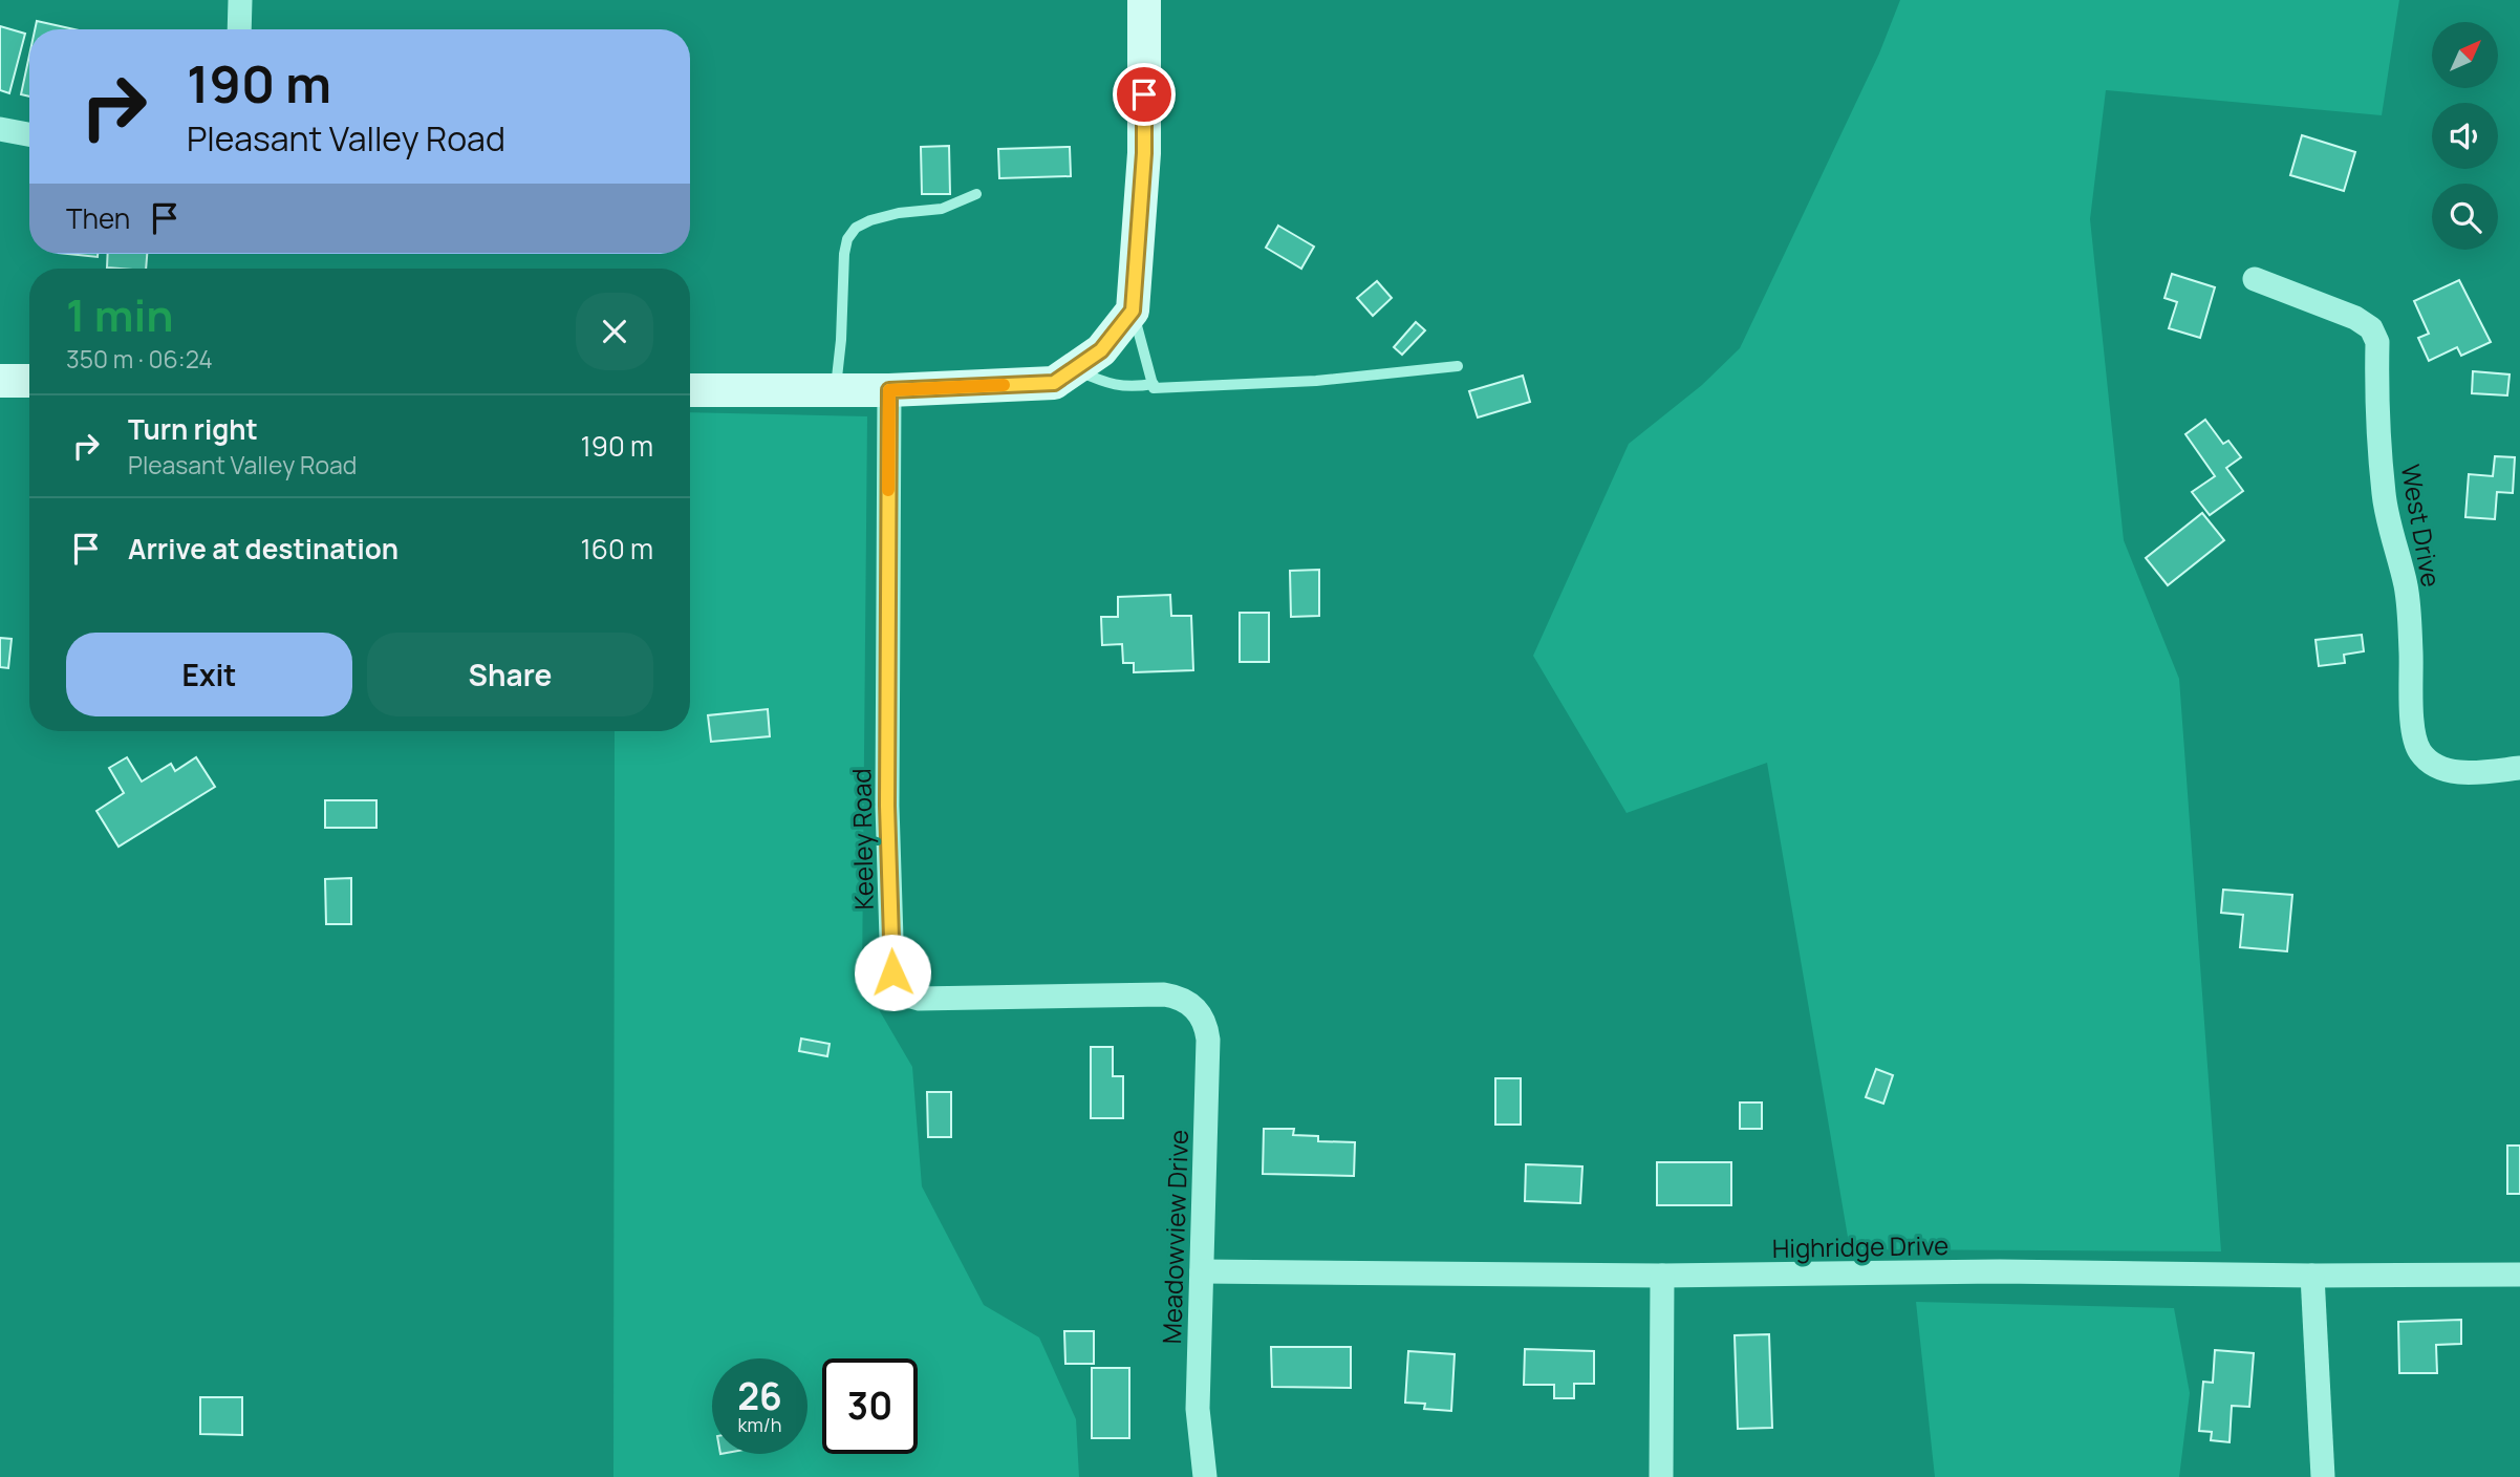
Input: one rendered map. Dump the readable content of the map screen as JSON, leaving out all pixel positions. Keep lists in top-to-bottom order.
{
  "streets": {
    "street": [
      "West Drive",
      "Keeley Road",
      "Meadowview Drive",
      "Highridge Drive"
    ]
  },
  "crossings": [
    ["Keeley Road", "Meadowview Drive"],
    ["Meadowview Drive", "Highridge Drive"]
  ],
  "north": "top right",
  "page": {
    "turn": ["190 m", "Pleasant Valley Road"],
    "then": "Then",
    "heading": ["1 min", "350 m · 06:24"],
    "list": [
      {
        "name": "Turn right",
        "note": "Pleasant Valley Road",
        "value": "190 m"
      },
      {
        "name": "Arrive at destination",
        "value": "160 m"
      }
    ],
    "buttons": ["Exit", "Share"],
    "speed": "26 km/h",
    "limit": "30"
  }
}
